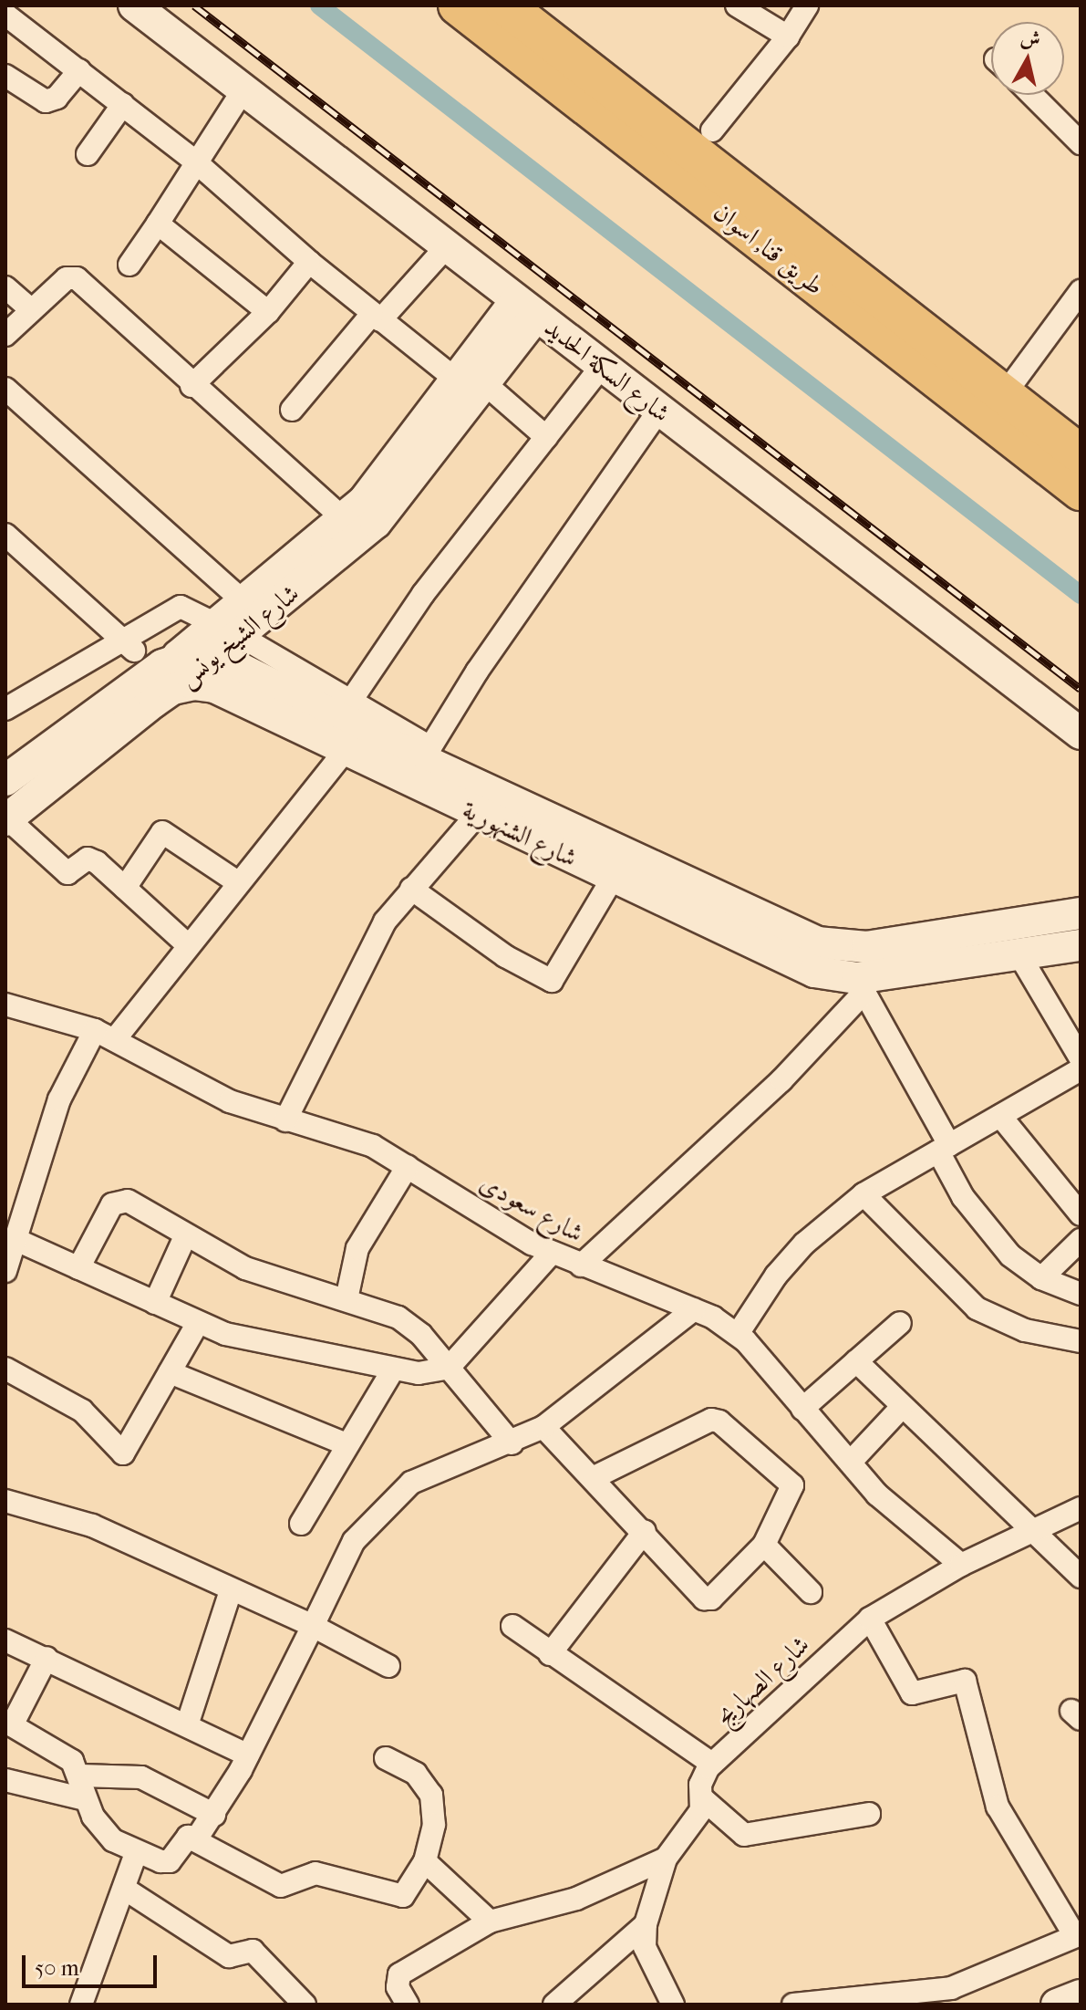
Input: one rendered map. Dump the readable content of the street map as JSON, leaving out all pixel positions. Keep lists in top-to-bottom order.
{
  "streets": {
    "highway": ["طريق قنا, اسوان"],
    "street": [
      "شارع السكة الحديد",
      "شارع الشيخ يونس",
      "شارع الشنهورية",
      "شارع سعودى",
      "شارع الصهاريج"
    ]
  },
  "crossings": [
    ["شارع السكة الحديد", "شارع الشيخ يونس"],
    ["شارع الشيخ يونس", "شارع الشنهورية"],
    ["شارع سعودى", "شارع الصهاريج"]
  ],
  "scale_bar": "50 m",
  "north": "top"
}
